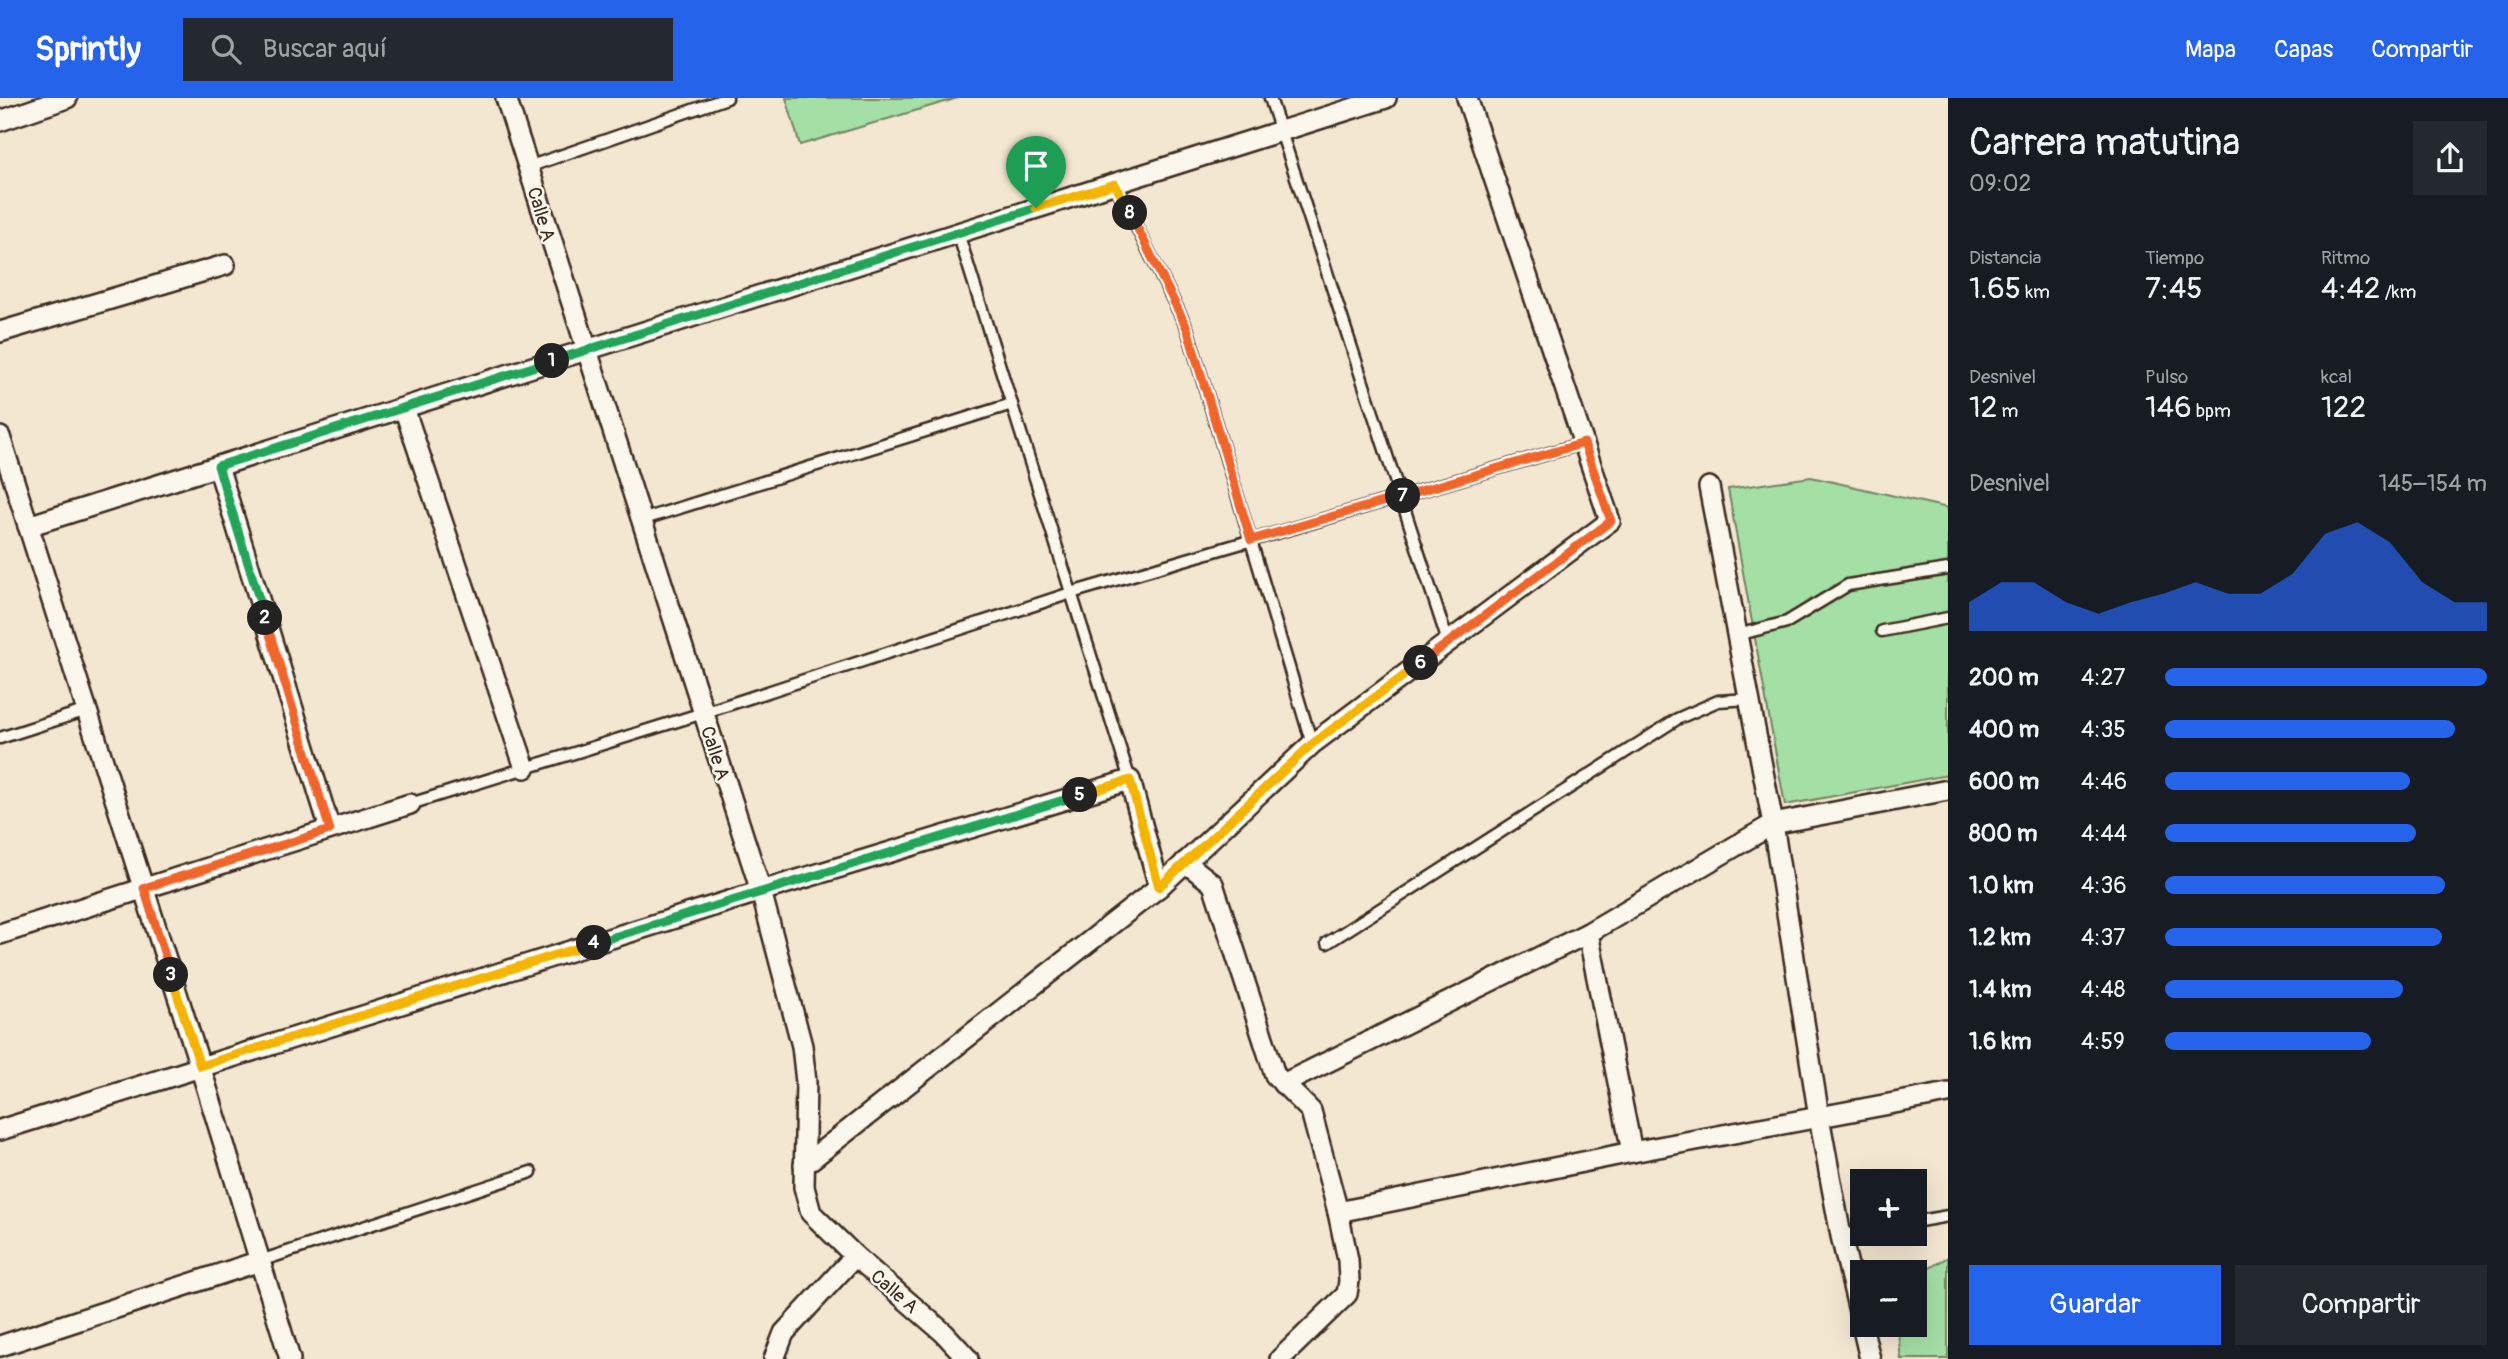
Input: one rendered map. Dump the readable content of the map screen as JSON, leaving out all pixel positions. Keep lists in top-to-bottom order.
{
  "streets": {
    "street": ["Calle A"]
  },
  "page": {
    "header": "Sprintly",
    "search": "Buscar aquí",
    "nav": ["Mapa", "Capas", "Compartir"],
    "heading": ["Carrera matutina", "09:02"],
    "pins": [
      "8",
      "1",
      "7",
      "2",
      "6",
      "5",
      "4",
      "3"
    ],
    "stats": [
      ["Distancia", "1.65 km"],
      ["Tiempo", "7:45"],
      ["Ritmo", "4:42 /km"],
      ["Desnivel", "12 m"],
      ["Pulso", "146 bpm"],
      ["kcal", "122"]
    ],
    "chart": ["Desnivel", "145–154 m"],
    "list": [
      {
        "name": "200 m",
        "note": "4:27"
      },
      {
        "name": "400 m",
        "note": "4:35"
      },
      {
        "name": "600 m",
        "note": "4:46"
      },
      {
        "name": "800 m",
        "note": "4:44"
      },
      {
        "name": "1.0 km",
        "note": "4:36"
      },
      {
        "name": "1.2 km",
        "note": "4:37"
      },
      {
        "name": "1.4 km",
        "note": "4:48"
      },
      {
        "name": "1.6 km",
        "note": "4:59"
      }
    ],
    "map_buttons": ["+", "−"],
    "buttons": ["Guardar", "Compartir"]
  }
}
